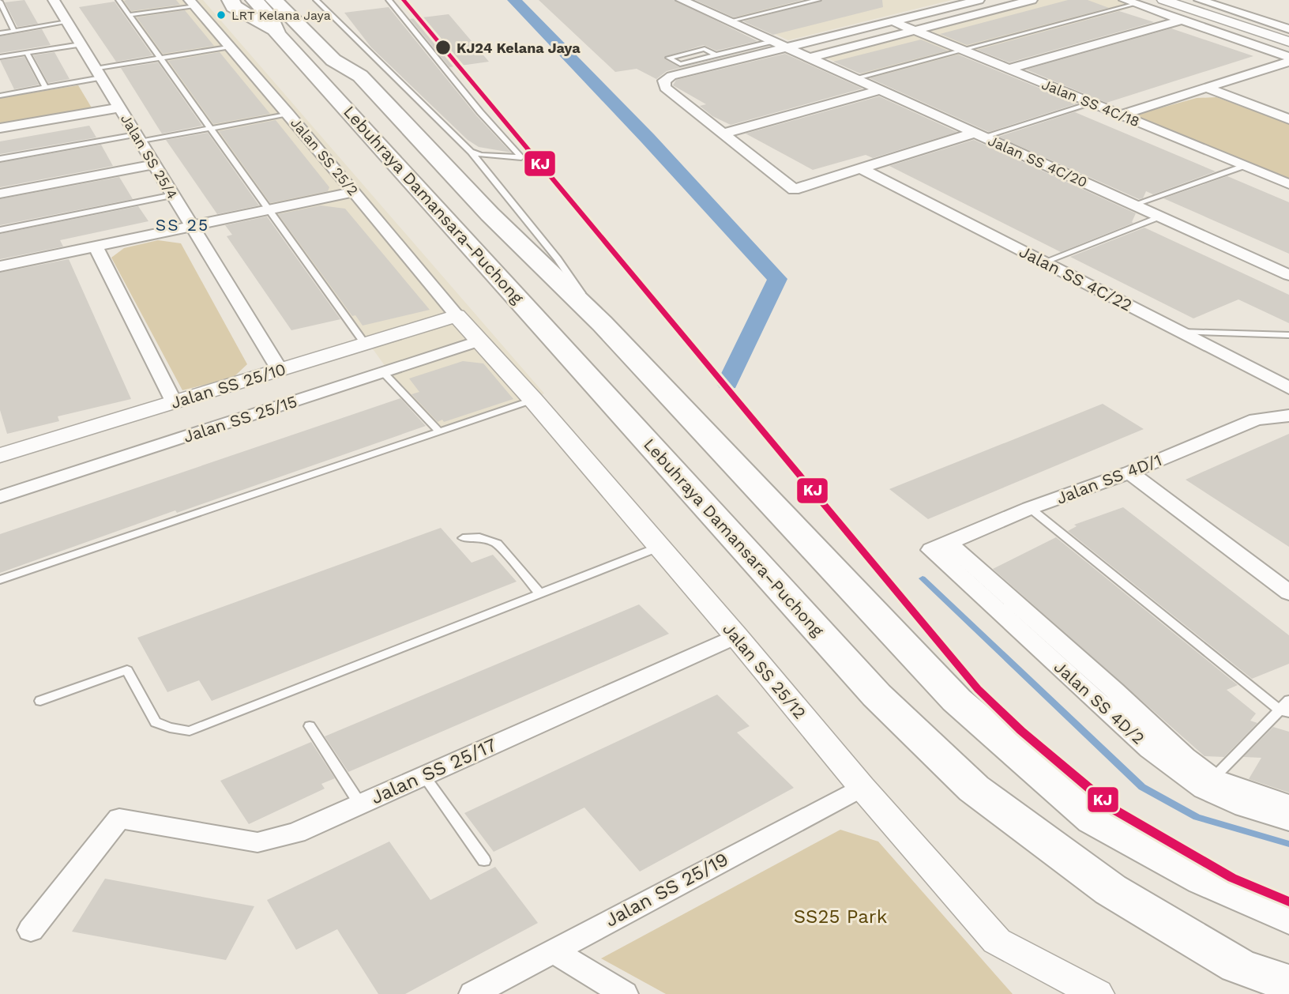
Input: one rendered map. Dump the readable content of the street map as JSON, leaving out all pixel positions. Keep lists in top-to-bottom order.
{
  "streets": {
    "highway": ["Lebuhraya Damansara–Puchong"],
    "street": [
      "Jalan SS 4C/18",
      "Jalan SS 25/4",
      "Jalan SS 25/2",
      "Jalan SS 4C/20",
      "Jalan SS 4C/22",
      "Jalan SS 25/10",
      "Jalan SS 25/15",
      "Jalan SS 4D/1",
      "Jalan SS 25/12",
      "Jalan SS 4D/2",
      "Jalan SS 25/17",
      "Jalan SS 25/19"
    ]
  },
  "crossings": [
    ["Jalan SS 25/4", "Jalan SS 25/10"],
    ["Jalan SS 25/2", "Jalan SS 25/10"],
    ["Jalan SS 25/2", "Jalan SS 25/12"],
    ["Jalan SS 25/10", "Jalan SS 25/12"],
    ["Jalan SS 25/15", "Jalan SS 25/12"],
    ["Jalan SS 4D/1", "Jalan SS 4D/2"],
    ["Jalan SS 25/12", "Jalan SS 25/17"],
    ["Jalan SS 25/12", "Jalan SS 25/19"]
  ],
  "districts": ["SS 25"],
  "parks": ["SS25 Park"],
  "places": ["LRT Kelana Jaya", "KJ24 Kelana Jaya"],
  "lines": ["transit line KJ"]
}
